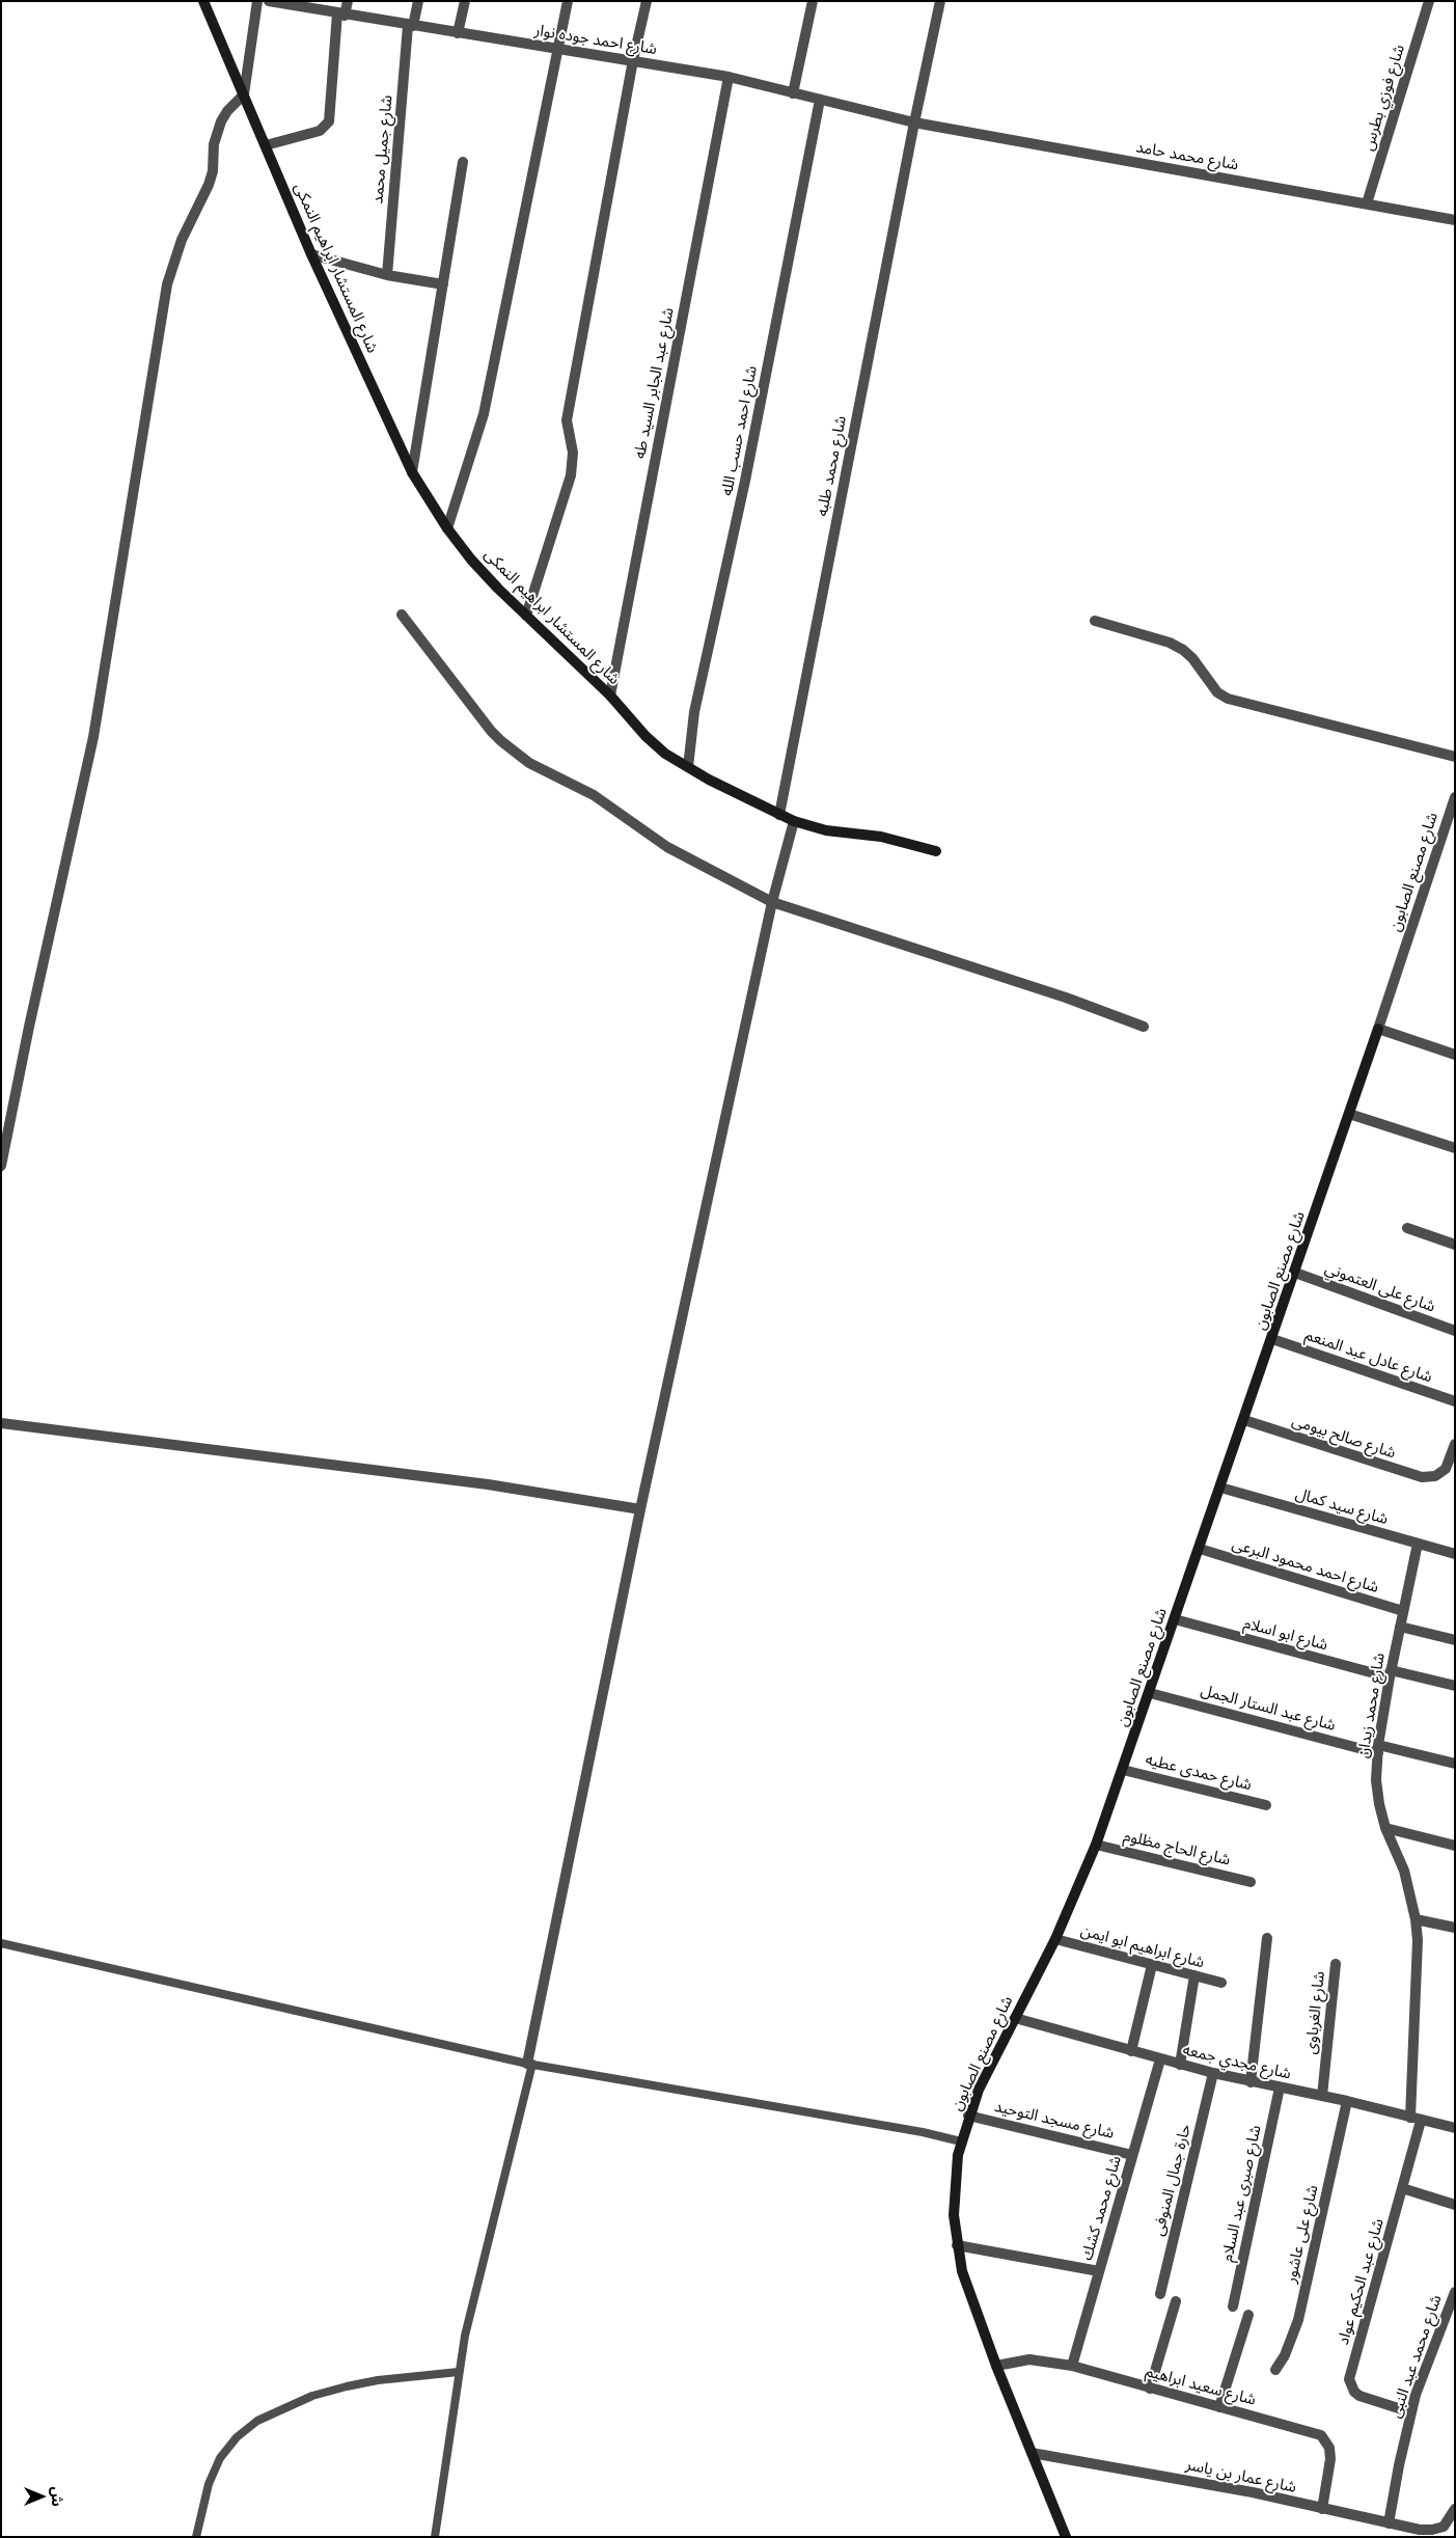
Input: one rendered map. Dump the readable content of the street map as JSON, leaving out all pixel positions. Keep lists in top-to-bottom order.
{
  "streets": {
    "street": [
      "شارع احمد جوده نوار",
      "شارع فوزي بطرس",
      "شارع جميل محمد",
      "شارع محمد حامد",
      "شارع المستشار ابراهيم النمكى",
      "شارع عبد الجابر السيد طه",
      "شارع احمد حسب الله",
      "شارع محمد طلبه",
      "شارع مصنع الصابون",
      "شارع على العتموني",
      "شارع عادل عبد المنعم",
      "شارع صالح بيومى",
      "شارع سيد كمال",
      "شارع احمد محمود البرعى",
      "شارع ابو اسلام",
      "شارع محمد زيدان",
      "شارع عبد الستار الجمل",
      "شارع حمدى عطيه",
      "شارع الحاج مظلوم",
      "شارع ابراهيم ابو ايمن",
      "شارع الغرباوى",
      "شارع مجدي جمعه",
      "شارع مسجد التوحيد",
      "حارة جمال المنوفى",
      "شارع صبرى عبد السلام",
      "شارع محمد كشك",
      "شارع على عاشور",
      "شارع عبد الحكيم عواد",
      "شارع محمد عبد النبى",
      "شارع سعيد ابراهيم",
      "شارع عمار بن ياسر"
    ]
  },
  "crossings": [
    ["شارع احمد جوده نوار", "شارع جميل محمد"],
    ["شارع احمد جوده نوار", "شارع محمد حامد"],
    ["شارع احمد جوده نوار", "شارع عبد الجابر السيد طه"],
    ["شارع احمد جوده نوار", "شارع احمد حسب الله"],
    ["شارع احمد جوده نوار", "شارع محمد طلبه"],
    ["شارع فوزي بطرس", "شارع محمد حامد"],
    ["شارع محمد حامد", "شارع محمد طلبه"],
    ["شارع المستشار ابراهيم النمكى", "شارع عبد الجابر السيد طه"],
    ["شارع المستشار ابراهيم النمكى", "شارع احمد حسب الله"],
    ["شارع المستشار ابراهيم النمكى", "شارع محمد طلبه"],
    ["شارع مصنع الصابون", "شارع على العتموني"],
    ["شارع مصنع الصابون", "شارع عادل عبد المنعم"],
    ["شارع مصنع الصابون", "شارع صالح بيومى"],
    ["شارع مصنع الصابون", "شارع سيد كمال"],
    ["شارع مصنع الصابون", "شارع احمد محمود البرعى"],
    ["شارع مصنع الصابون", "شارع ابو اسلام"],
    ["شارع مصنع الصابون", "شارع عبد الستار الجمل"],
    ["شارع مصنع الصابون", "شارع حمدى عطيه"],
    ["شارع مصنع الصابون", "شارع الحاج مظلوم"],
    ["شارع مصنع الصابون", "شارع ابراهيم ابو ايمن"],
    ["شارع مصنع الصابون", "شارع مجدي جمعه"],
    ["شارع مصنع الصابون", "شارع مسجد التوحيد"],
    ["شارع مصنع الصابون", "شارع سعيد ابراهيم"],
    ["شارع مصنع الصابون", "شارع عمار بن ياسر"],
    ["شارع سيد كمال", "شارع محمد زيدان"],
    ["شارع احمد محمود البرعى", "شارع محمد زيدان"],
    ["شارع ابو اسلام", "شارع محمد زيدان"],
    ["شارع محمد زيدان", "شارع عبد الستار الجمل"],
    ["شارع محمد زيدان", "شارع مجدي جمعه"],
    ["شارع الغرباوى", "شارع مجدي جمعه"],
    ["شارع مجدي جمعه", "حارة جمال المنوفى"],
    ["شارع مجدي جمعه", "شارع صبرى عبد السلام"],
    ["شارع مجدي جمعه", "شارع محمد كشك"],
    ["شارع مجدي جمعه", "شارع على عاشور"],
    ["شارع مجدي جمعه", "شارع عبد الحكيم عواد"],
    ["شارع مسجد التوحيد", "شارع محمد كشك"],
    ["شارع محمد كشك", "شارع سعيد ابراهيم"],
    ["شارع عبد الحكيم عواد", "شارع محمد عبد النبى"],
    ["شارع محمد عبد النبى", "شارع عمار بن ياسر"],
    ["شارع سعيد ابراهيم", "شارع عمار بن ياسر"]
  ],
  "north": "right"
}
